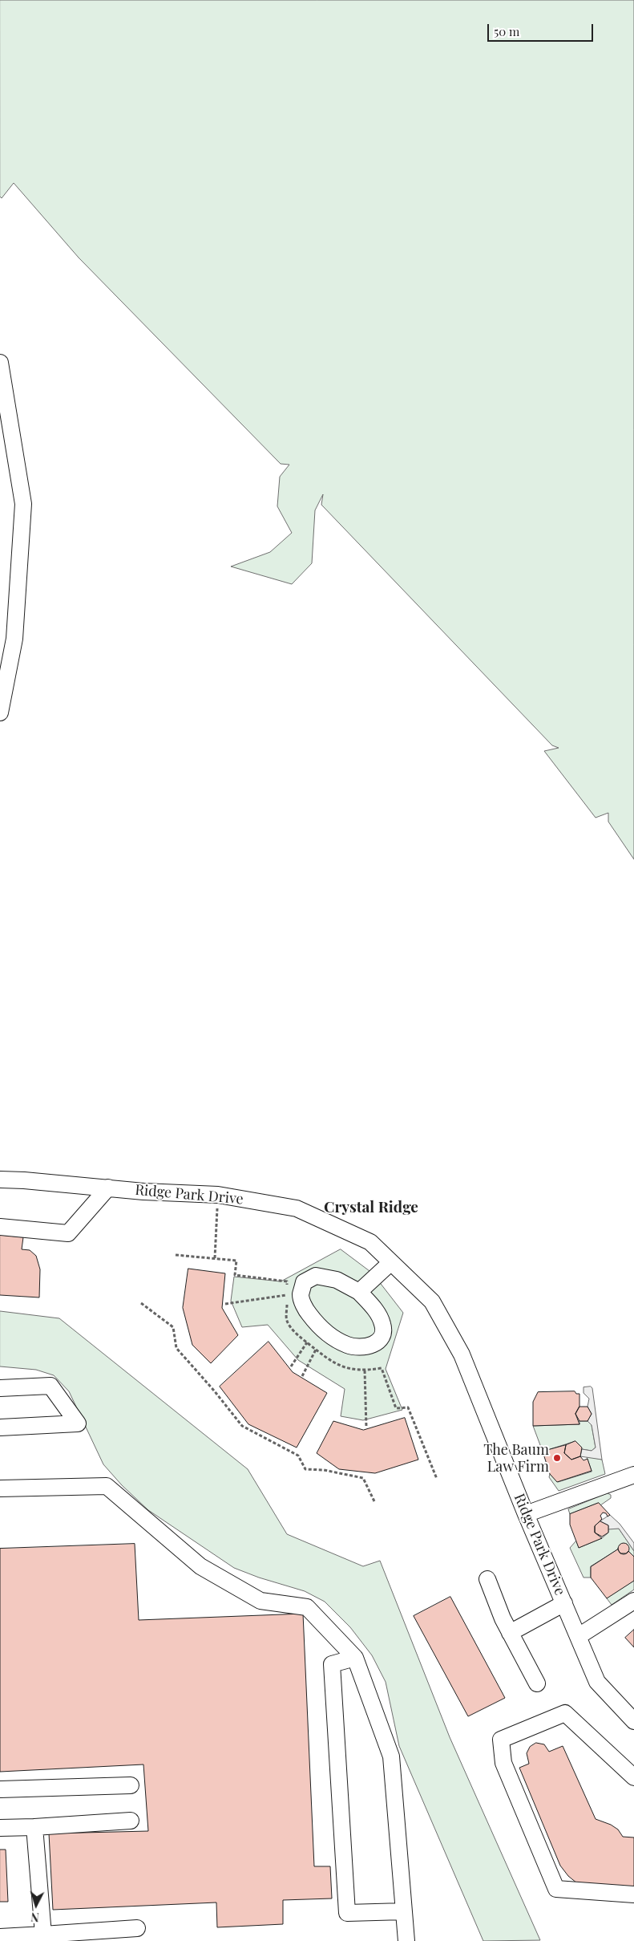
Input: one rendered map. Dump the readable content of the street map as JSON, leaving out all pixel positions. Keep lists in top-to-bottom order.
{
  "streets": {
    "street": ["Ridge Park Drive"]
  },
  "districts": ["Crystal Ridge"],
  "places": ["The Baum Law Firm"],
  "scale_bar": "50 m",
  "north": "bottom"
}
